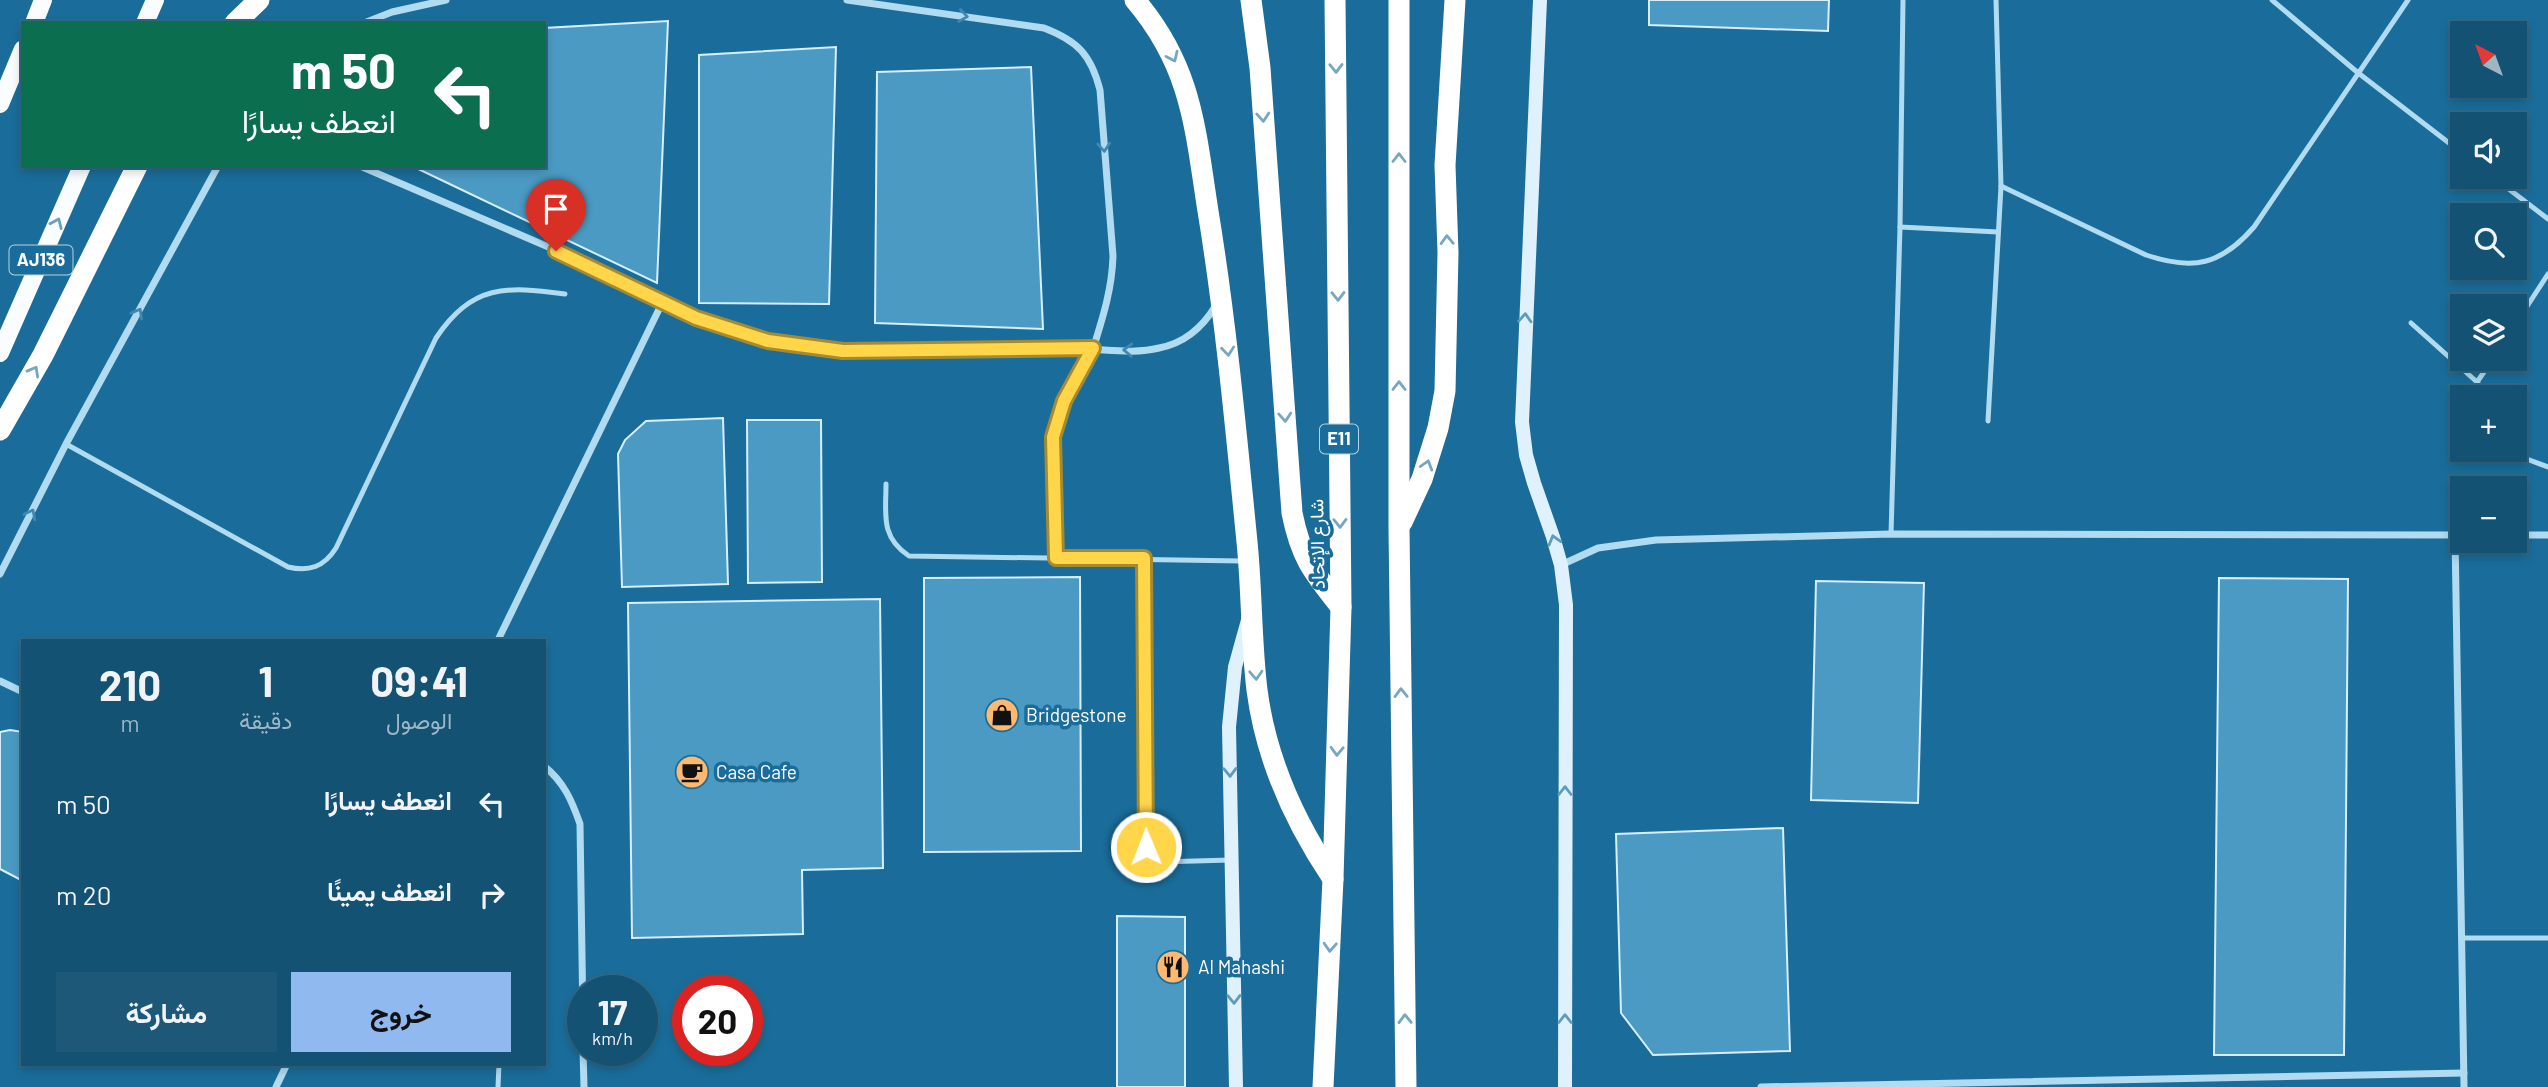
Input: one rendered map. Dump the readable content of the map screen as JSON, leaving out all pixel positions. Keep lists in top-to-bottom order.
{
  "streets": {
    "highway": ["E11", "شارع الإتحاد"],
    "main road": ["AJ136"]
  },
  "places": {
    "shop": ["Bridgestone"],
    "cafe": ["Casa Cafe"],
    "restaurant": ["Al Mahashi"]
  },
  "north": "top left",
  "page": {
    "map_buttons": ["+", "−"],
    "turn": ["50 m", "انعطف يسارًا"],
    "eta": [
      "09:41",
      "الوصول",
      "1",
      "دقيقة",
      "210",
      "m"
    ],
    "list": [
      {
        "name": "انعطف يسارًا",
        "value": "50 m"
      },
      {
        "name": "انعطف يمينًا",
        "value": "20 m"
      }
    ],
    "buttons": ["خروج", "مشاركة"],
    "speed": "17 km/h",
    "limit": "20"
  }
}
